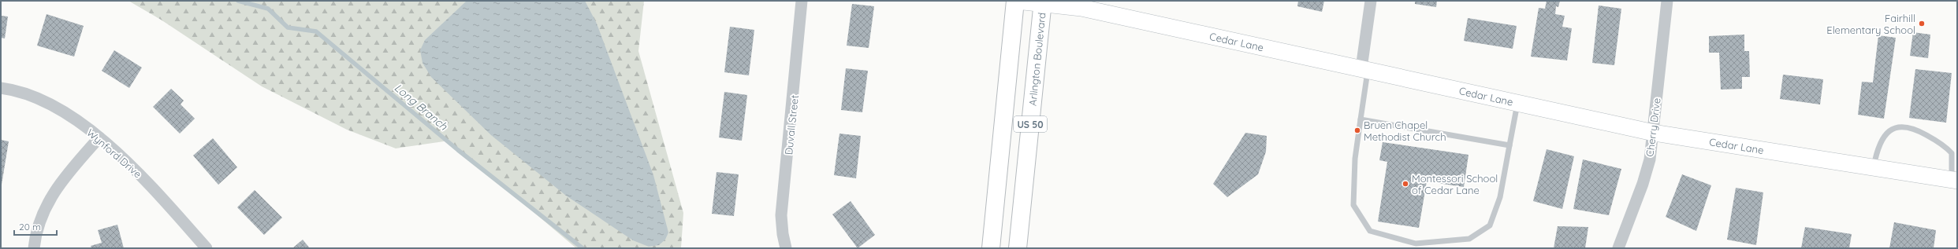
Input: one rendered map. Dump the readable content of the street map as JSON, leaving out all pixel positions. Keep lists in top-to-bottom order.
{
  "streets": {
    "main road": ["Cedar Lane", "Arlington Boulevard", "US 50"],
    "street": ["Duvall Street", "Cherry Drive", "Wynford Drive"]
  },
  "crossings": [
    ["Cedar Lane", "Arlington Boulevard"],
    ["Cedar Lane", "US 50"],
    ["Cedar Lane", "Cherry Drive"]
  ],
  "water": ["Long Branch"],
  "places": ["Fairhill Elementary School", "Bruen Chapel Methodist Church", "Montessori School of Cedar Lane"],
  "scale_bar": "20 m"
}
